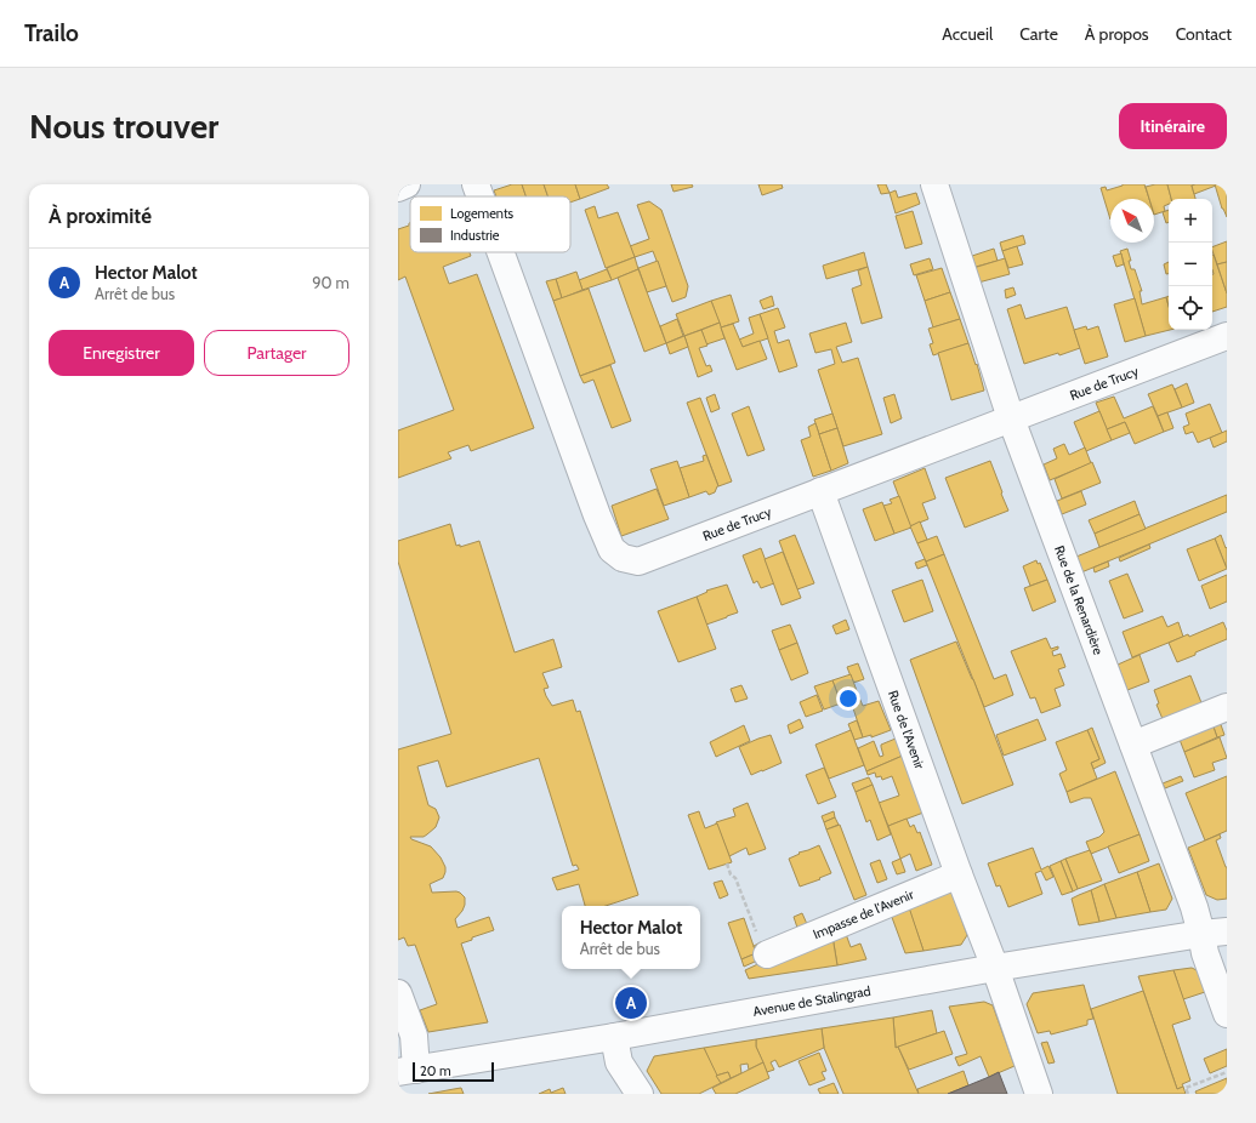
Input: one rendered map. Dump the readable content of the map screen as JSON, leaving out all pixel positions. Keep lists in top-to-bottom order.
{
  "streets": {
    "street": [
      "Rue de Trucy",
      "Rue de la Renardière",
      "Rue de l'Avenir",
      "Impasse de l'Avenir",
      "Avenue de Stalingrad"
    ]
  },
  "crossings": [
    ["Rue de Trucy", "Rue de la Renardière"],
    ["Rue de Trucy", "Rue de l'Avenir"],
    ["Rue de la Renardière", "Avenue de Stalingrad"],
    ["Rue de l'Avenir", "Impasse de l'Avenir"],
    ["Rue de l'Avenir", "Avenue de Stalingrad"]
  ],
  "legend": ["Logements", "Industrie"],
  "scale_bar": "20 m",
  "north": "top left",
  "page": {
    "header": "Trailo",
    "nav": [
      "Accueil",
      "Carte",
      "À propos",
      "Contact"
    ],
    "buttons": [
      "Itinéraire",
      ["Enregistrer", "Partager"]
    ],
    "title": "Nous trouver",
    "heading": "À proximité",
    "map_buttons": ["+", "−"],
    "list": [
      {
        "mark": "A",
        "name": "Hector Malot",
        "note": "Arrêt de bus",
        "value": "90 m"
      }
    ],
    "popup": ["Hector Malot", "Arrêt de bus"],
    "pins": "A",
    "scale": "20 m"
  }
}
